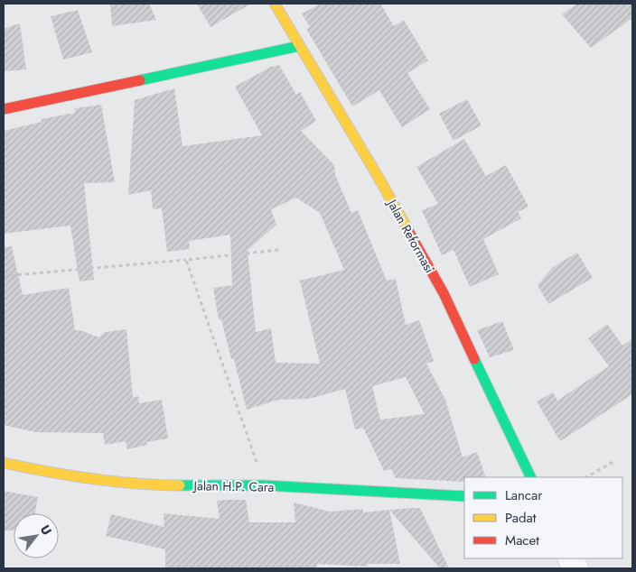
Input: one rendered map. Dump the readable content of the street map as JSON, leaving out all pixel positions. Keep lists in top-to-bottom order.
{
  "streets": {
    "street": ["Jalan Reformasi", "Jalan H.P. Cara"]
  },
  "legend": ["Lancar", "Padat", "Macet"],
  "north": "top right"
}
